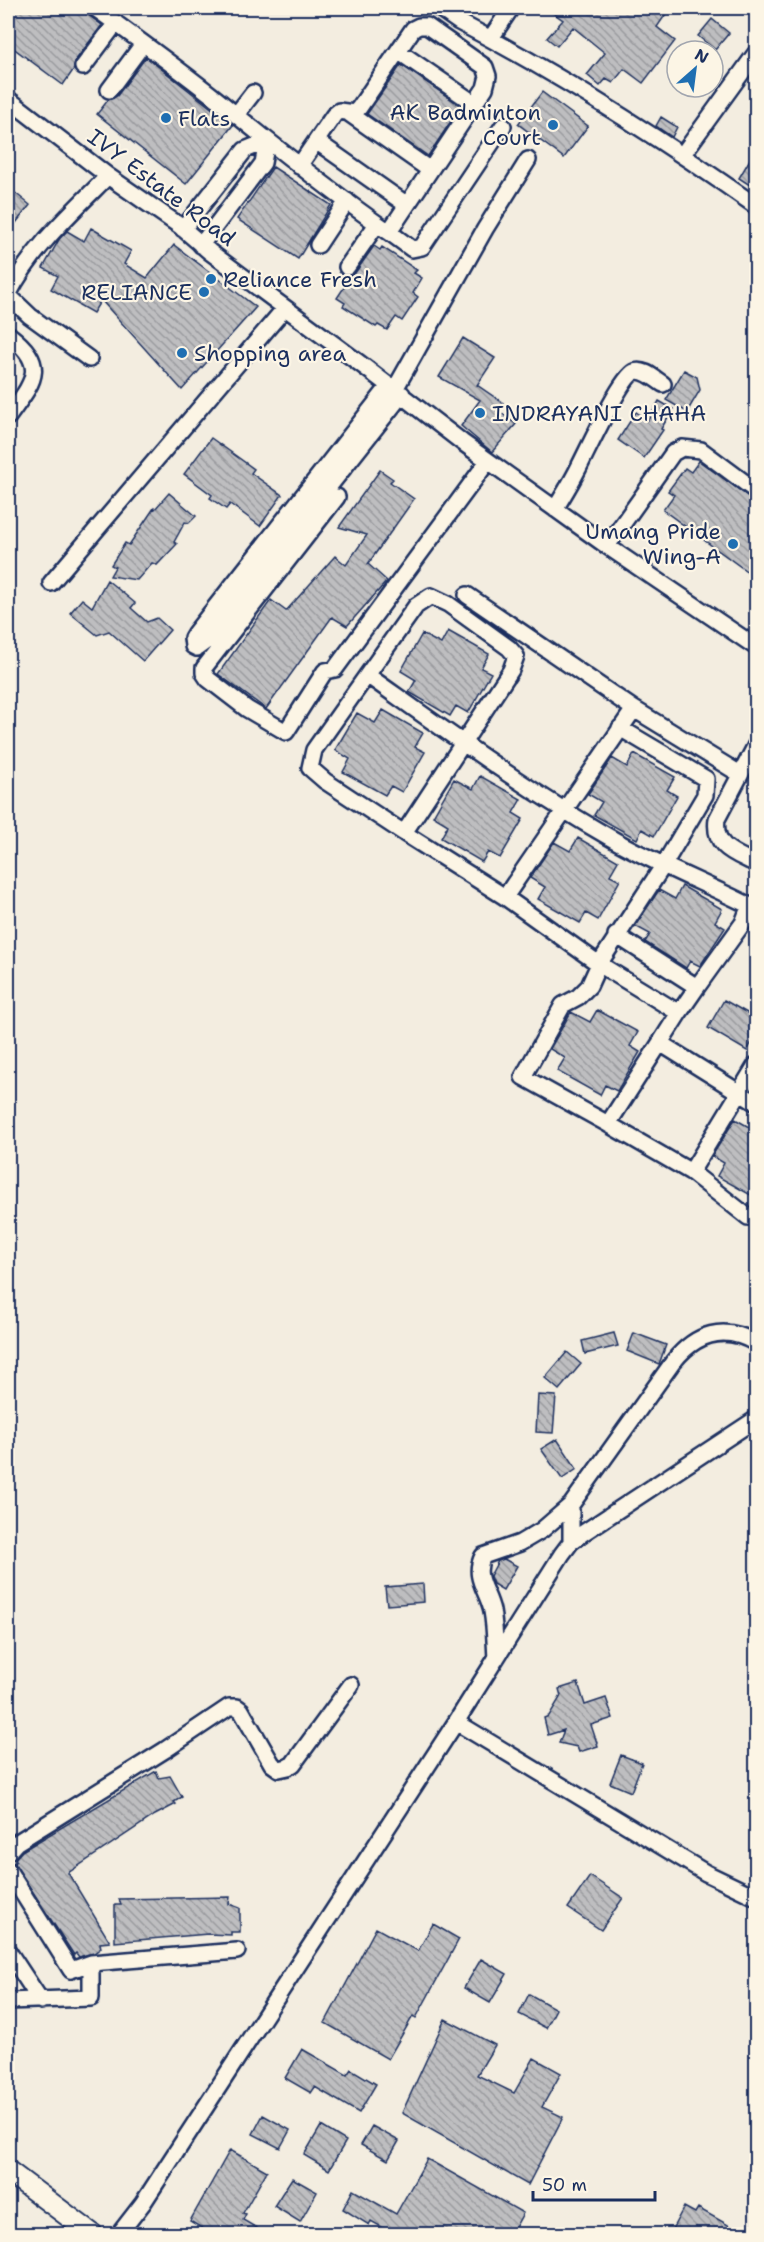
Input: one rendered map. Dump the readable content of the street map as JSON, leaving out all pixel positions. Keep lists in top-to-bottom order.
{
  "streets": {
    "street": ["IVY Estate Road"]
  },
  "places": [
    "Flats",
    "AK Badminton Court",
    "Reliance Fresh",
    "RELIANCE",
    "Shopping area",
    "INDRAYANI CHAHA",
    "Umang Pride Wing-A"
  ],
  "scale_bar": "50 m",
  "north": "top right"
}
